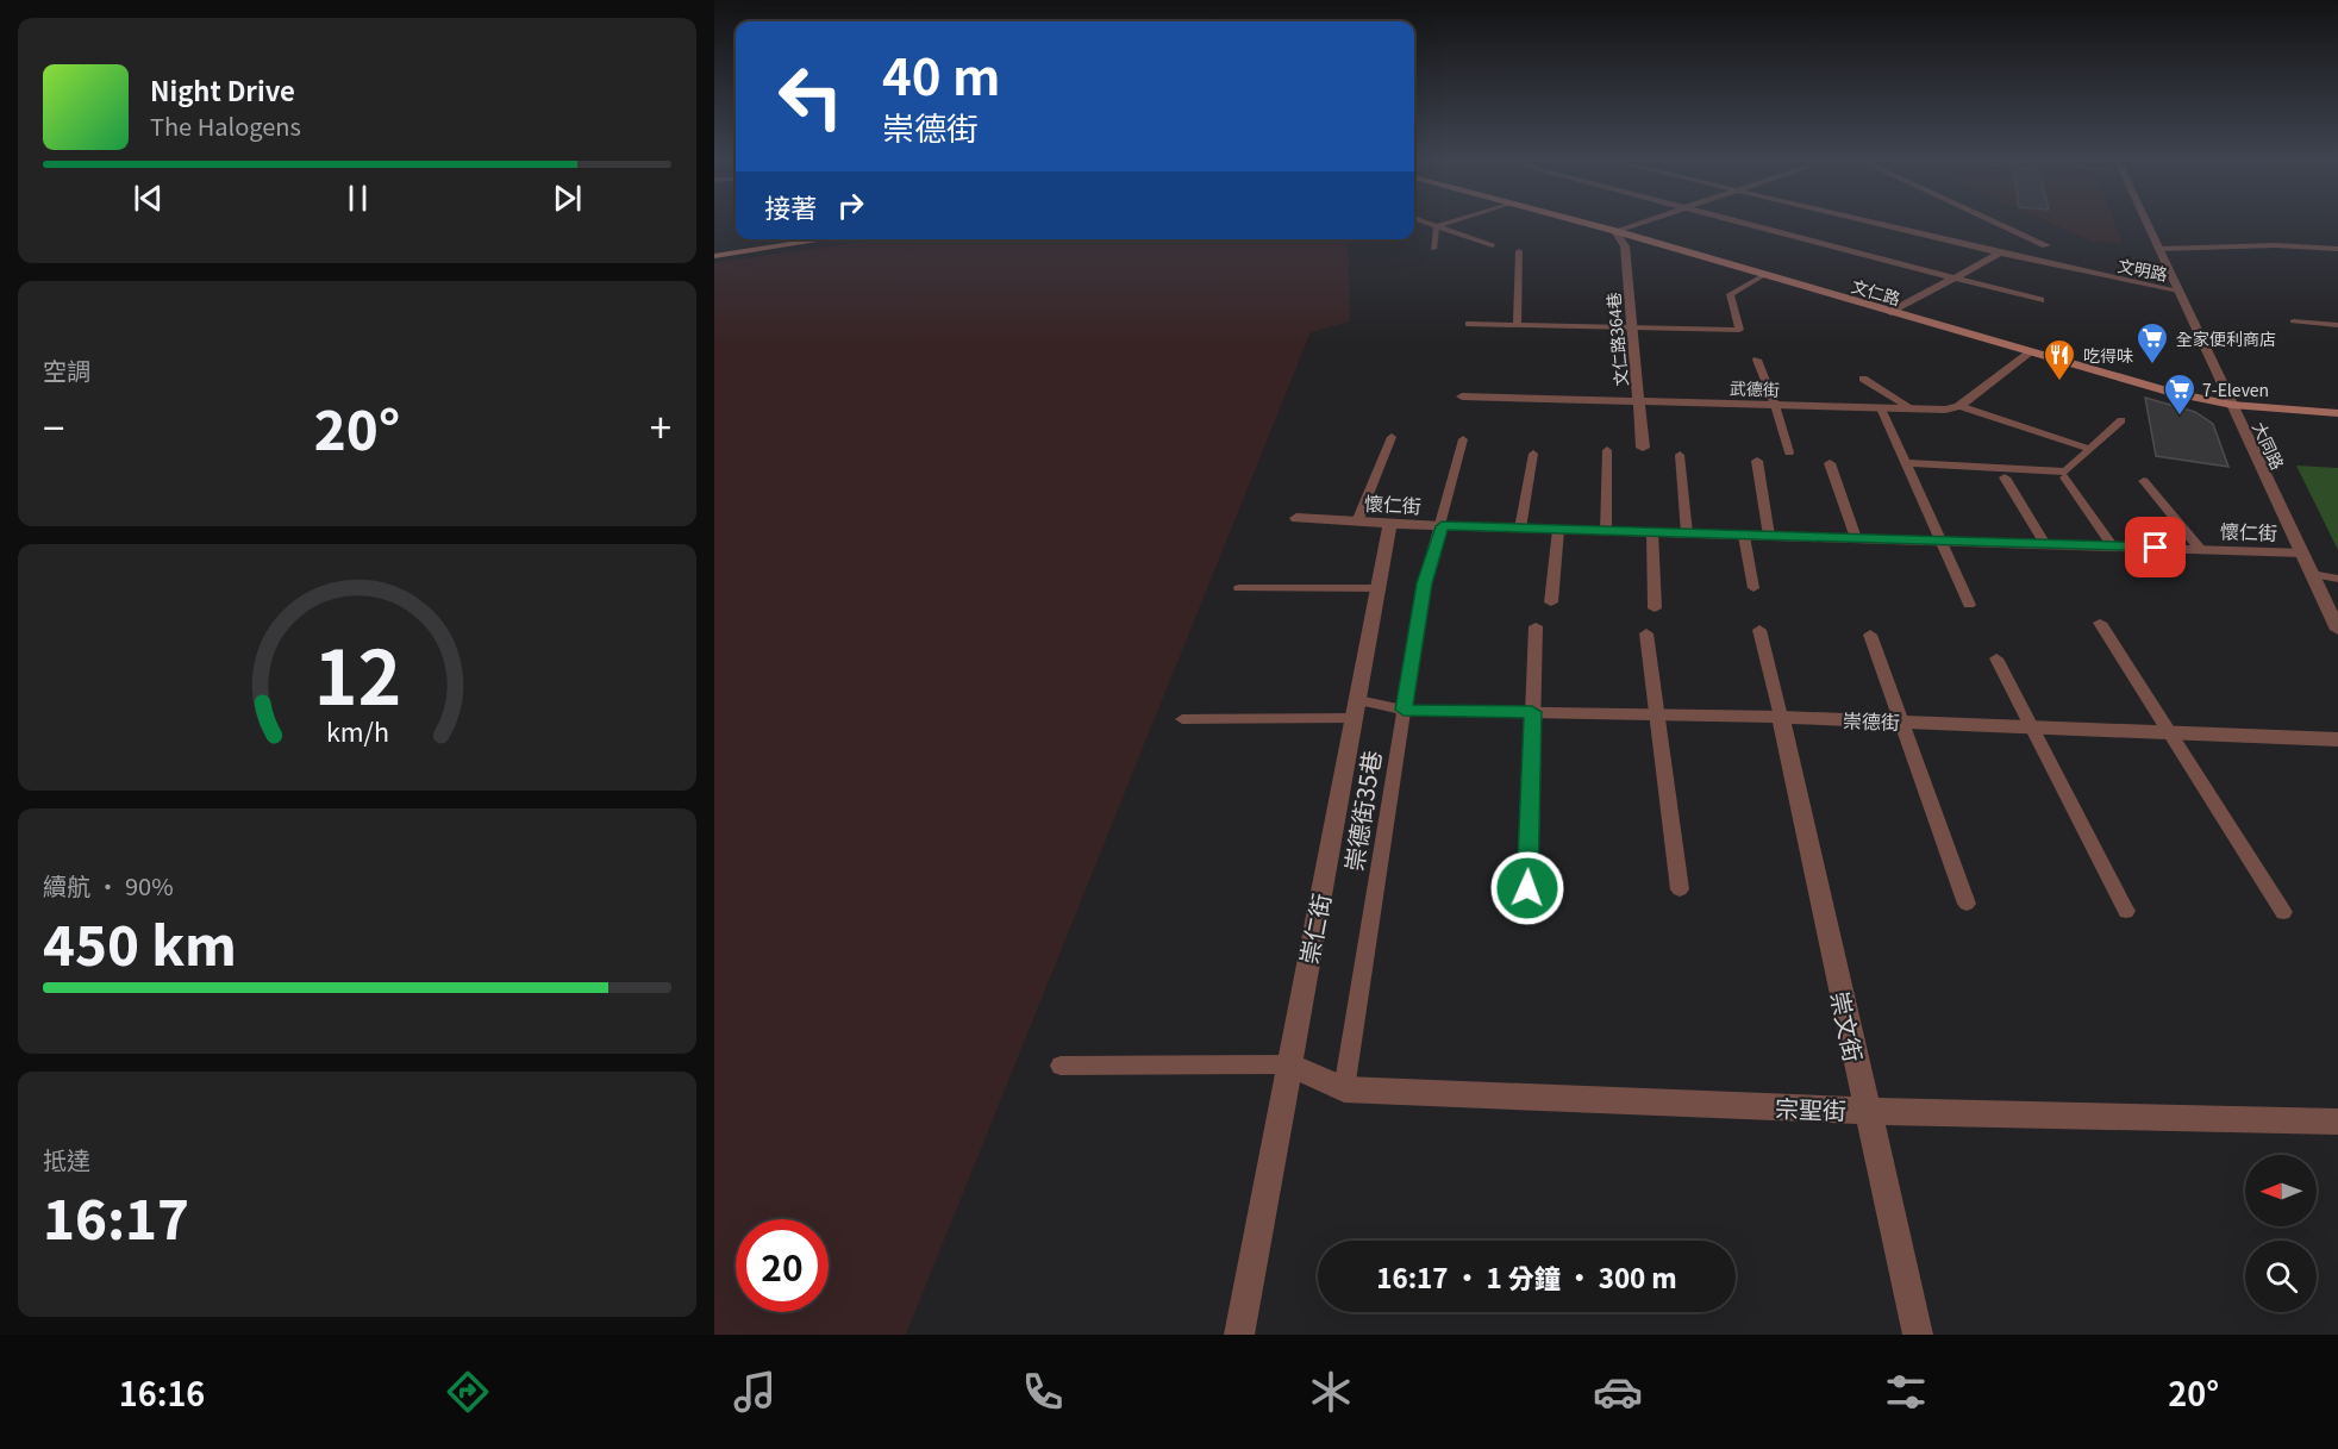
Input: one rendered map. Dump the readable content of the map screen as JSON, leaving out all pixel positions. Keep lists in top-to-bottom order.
{
  "streets": {
    "main road": ["文仁路"],
    "street": [
      "文明路",
      "文仁路364巷",
      "武德街",
      "大同路",
      "懷仁街",
      "崇德街",
      "崇仁街",
      "崇文街",
      "宗聖街"
    ],
    "lane": ["崇德街35巷"]
  },
  "crossings": [
    ["文明路", "大同路"],
    ["文仁路", "文仁路364巷"],
    ["文仁路", "武德街"],
    ["文仁路", "大同路"],
    ["文仁路364巷", "武德街"],
    ["大同路", "懷仁街"],
    ["懷仁街", "崇德街35巷"],
    ["懷仁街", "崇仁街"],
    ["崇德街", "崇德街35巷"],
    ["崇德街", "崇文街"],
    ["崇德街35巷", "宗聖街"],
    ["崇仁街", "宗聖街"],
    ["崇文街", "宗聖街"]
  ],
  "places": {
    "supermarket": ["全家便利商店", "7-Eleven"],
    "restaurant": ["吃得味"]
  },
  "north": "left",
  "page": {
    "turn": ["40 m", "崇德街"],
    "song": ["Night Drive", "The Halogens"],
    "then": "接著",
    "tile": [
      "空調",
      ["續航 · 90%", "450 km"],
      ["抵達", "16:17"]
    ],
    "heat": ["−", "20°", "+"],
    "limit": "20",
    "trip": "16:17 · 1 分鐘 · 300 m",
    "tabs": ["16:16", "20°"],
    "gauge": ["12", "km/h"]
  }
}
